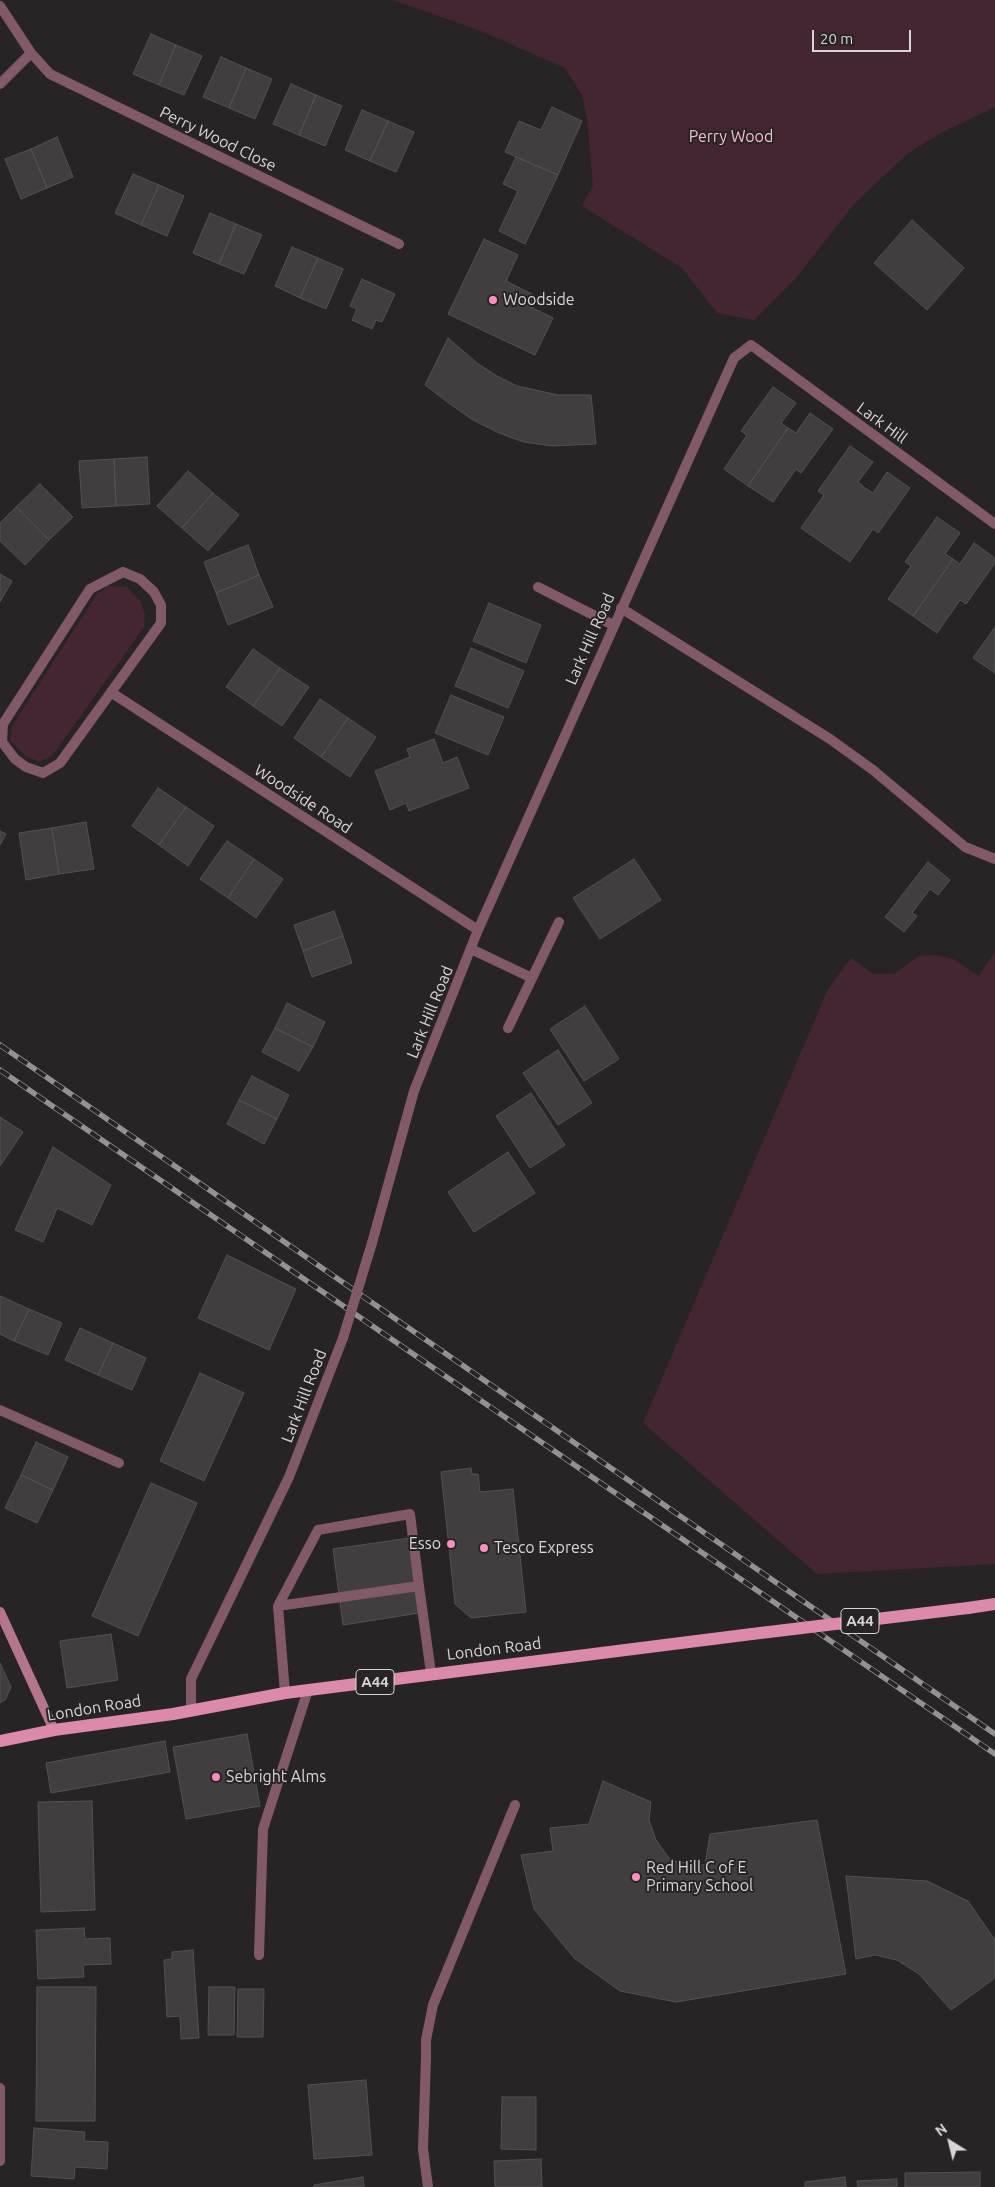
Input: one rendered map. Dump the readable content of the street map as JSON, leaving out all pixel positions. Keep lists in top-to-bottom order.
{
  "streets": {
    "main road": ["A44", "London Road"],
    "street": [
      "Perry Wood Close",
      "Lark Hill",
      "Lark Hill Road",
      "Woodside Road"
    ]
  },
  "crossings": [
    ["Lark Hill", "Lark Hill Road"],
    ["Lark Hill Road", "Woodside Road"],
    ["Lark Hill Road", "London Road"]
  ],
  "parks": ["Perry Wood"],
  "places": [
    "Woodside",
    "Esso",
    "Tesco Express",
    "Sebright Alms",
    "Red Hill C of E Primary School"
  ],
  "scale_bar": "20 m",
  "north": "top left"
}
